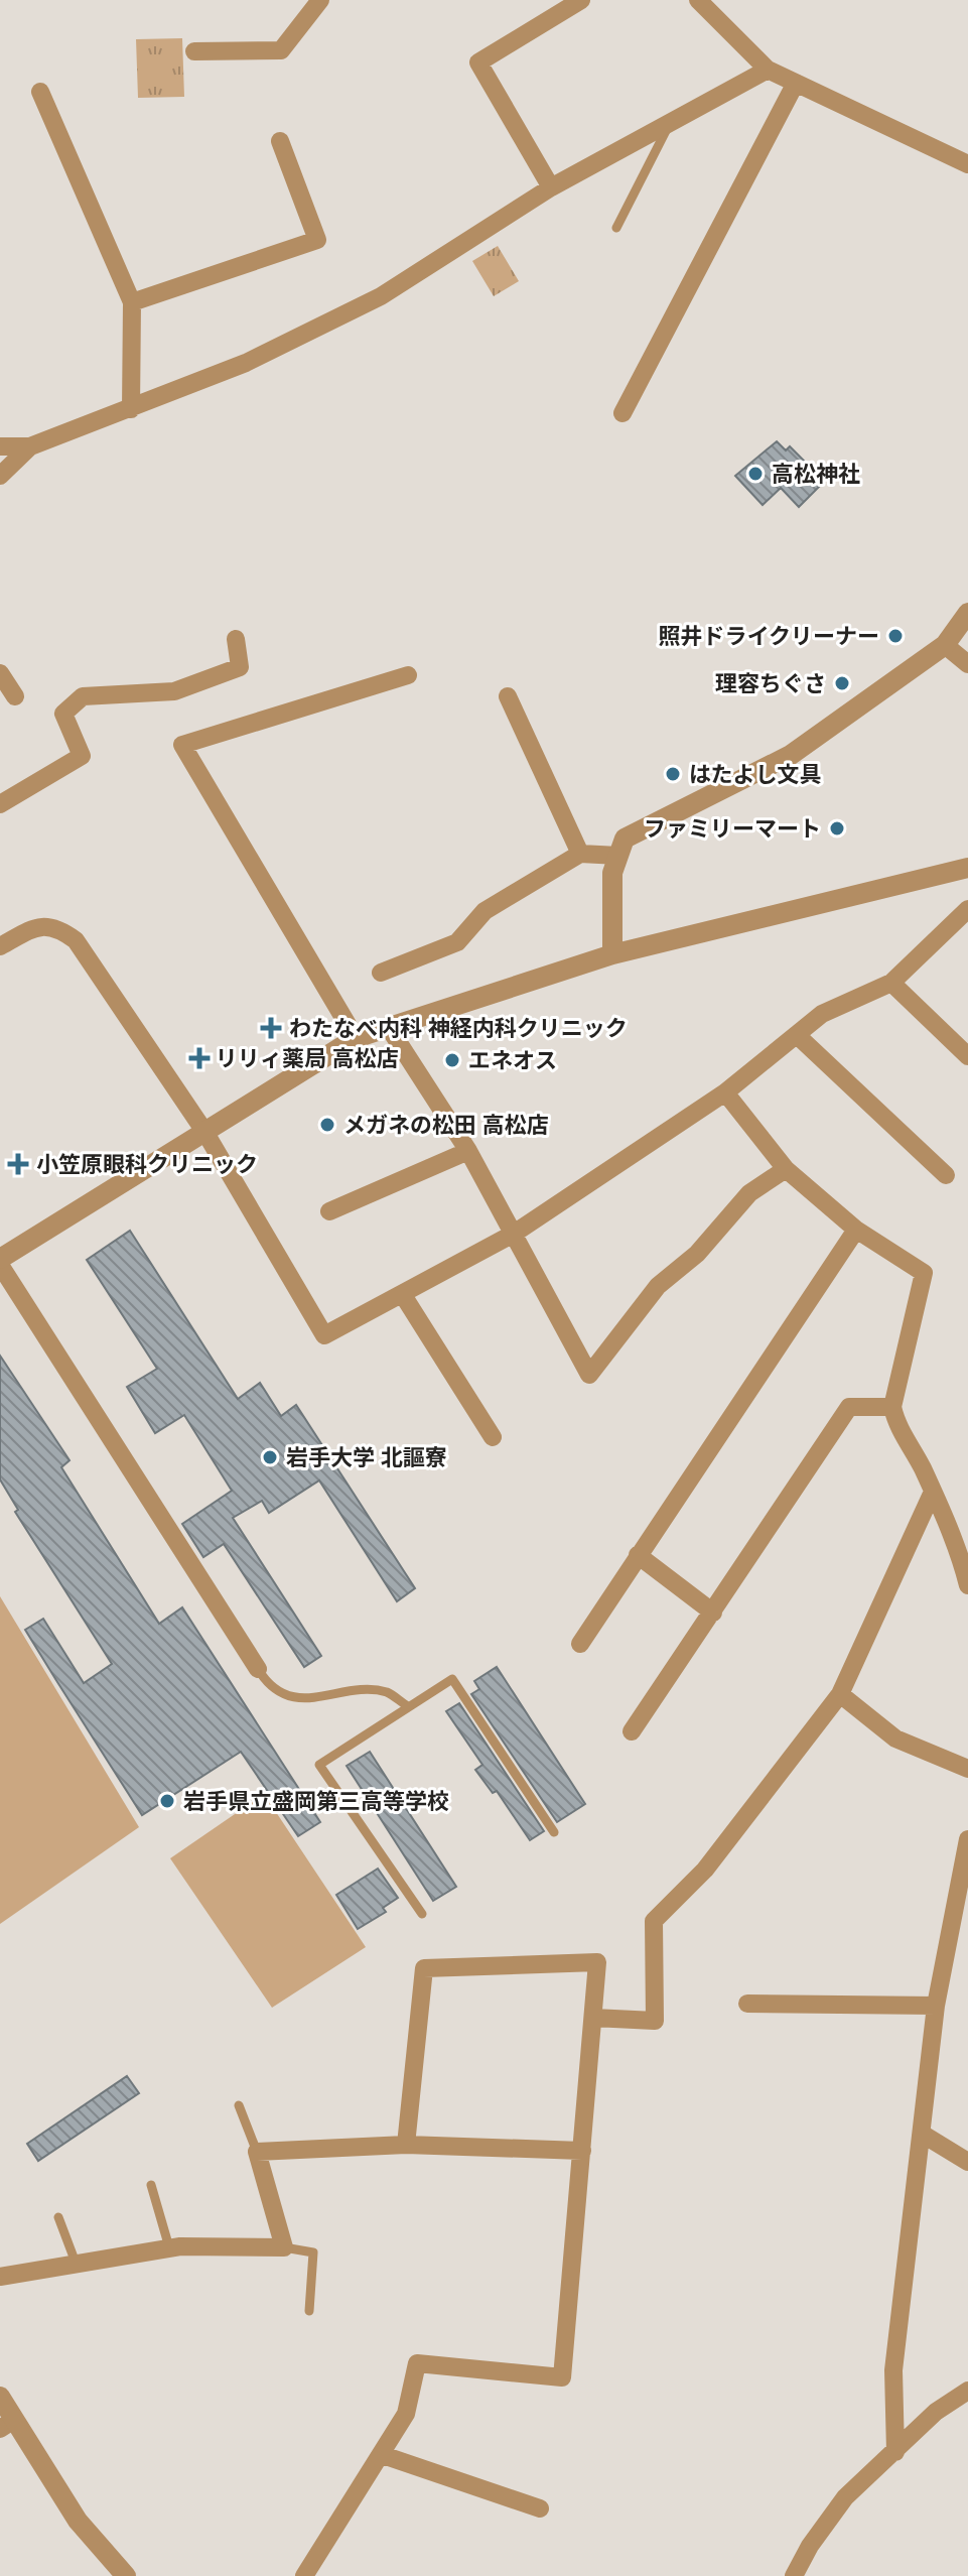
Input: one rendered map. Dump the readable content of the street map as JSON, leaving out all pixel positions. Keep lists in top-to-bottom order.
{
  "places": {
    "other": [
      "高松神社",
      "照井ドライクリーナー",
      "理容ちぐさ",
      "はたよし文具",
      "ファミリーマート",
      "エネオス",
      "メガネの松田 高松店",
      "岩手大学 北謳寮",
      "岩手県立盛岡第三高等学校"
    ],
    "health": ["わたなべ内科 神経内科クリニック", "リリィ薬局 高松店", "小笠原眼科クリニック"]
  }
}
